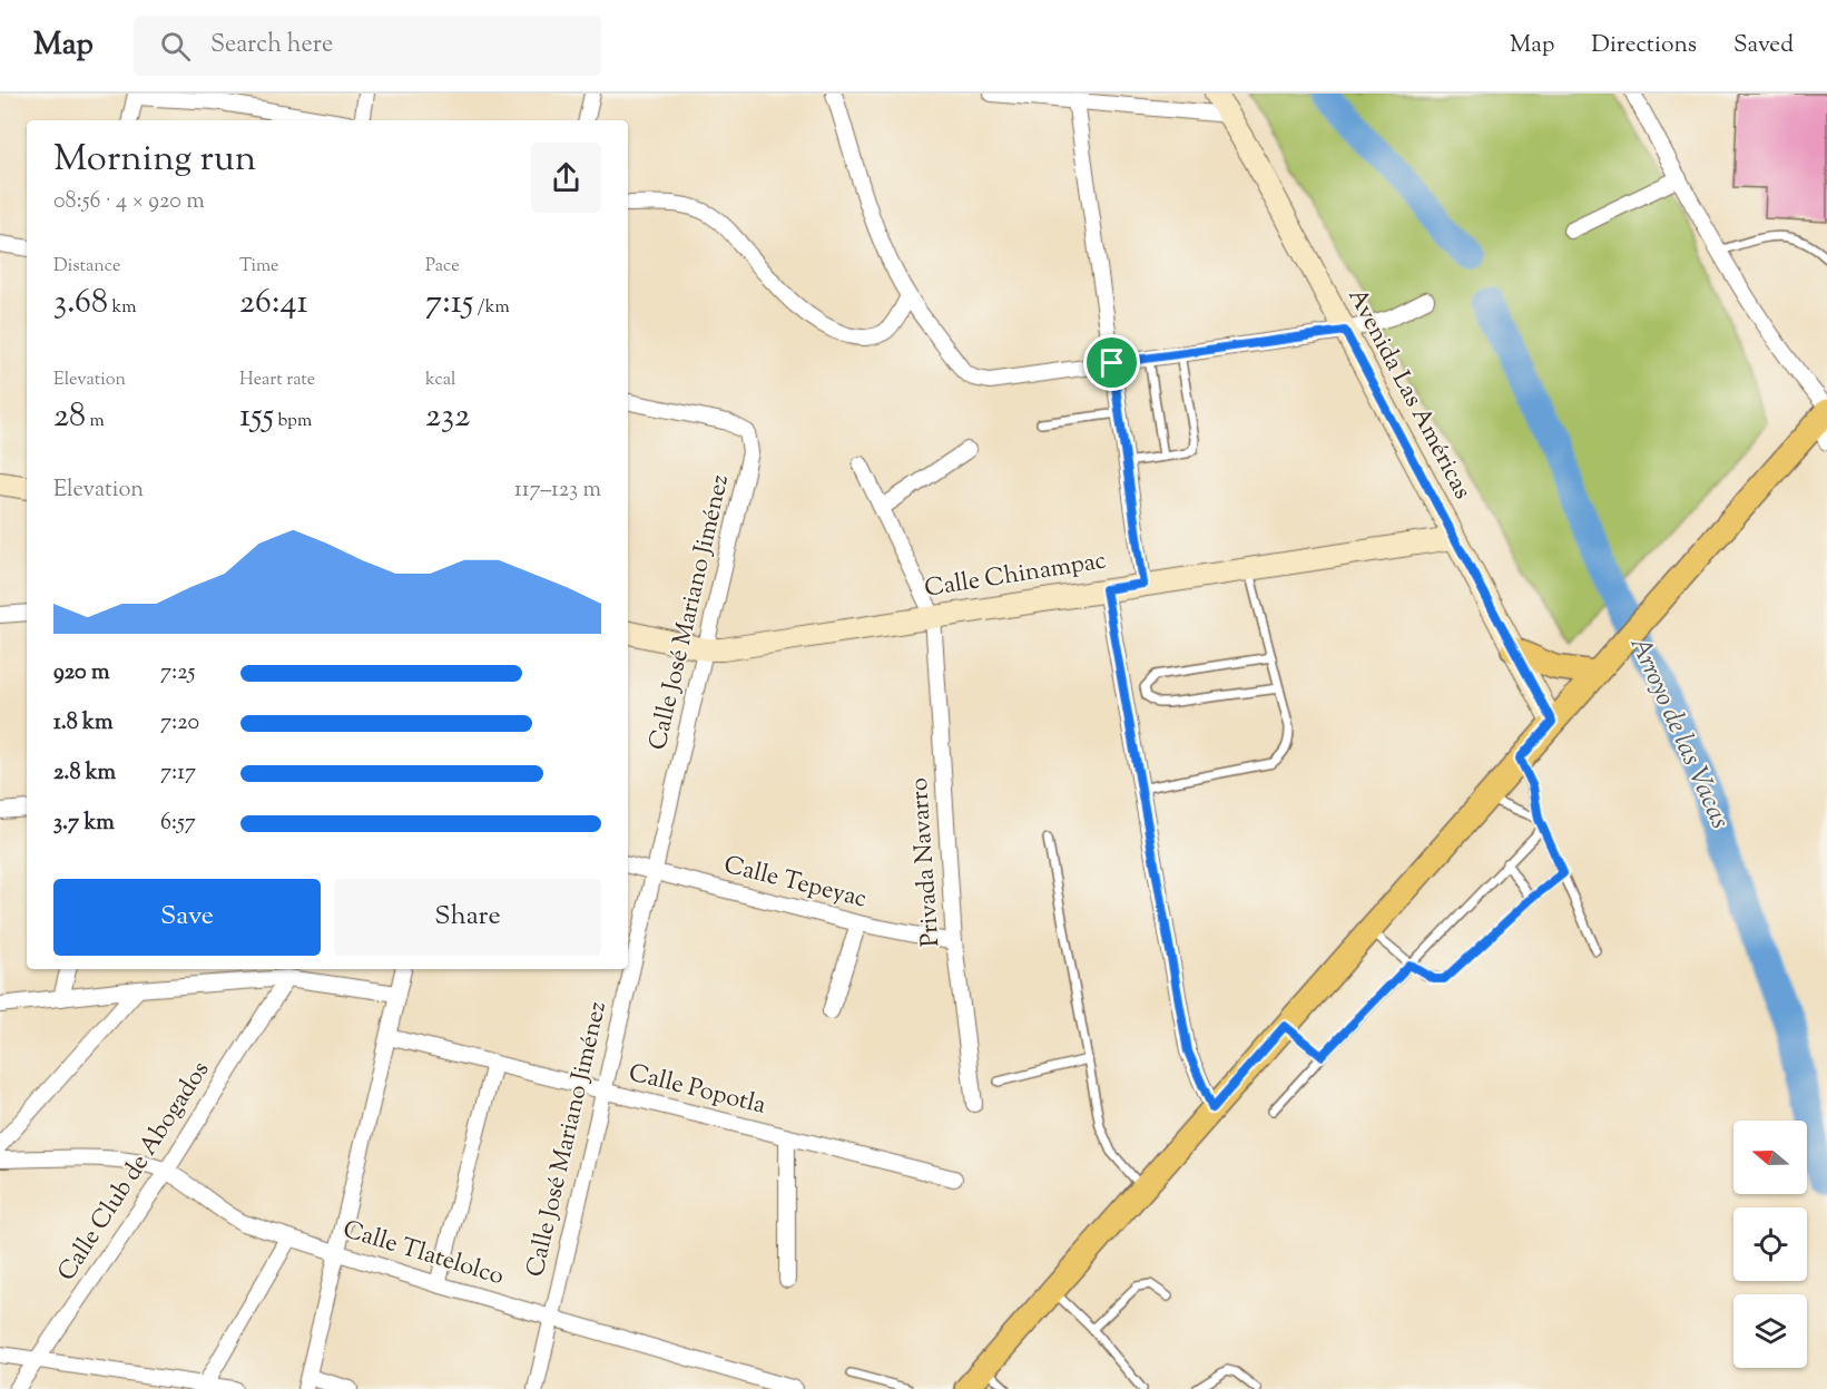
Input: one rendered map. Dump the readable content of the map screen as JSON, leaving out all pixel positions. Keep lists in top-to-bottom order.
{
  "streets": {
    "street": [
      "Avenida Las Américas",
      "Calle Chinampac",
      "Calle José Mariano Jiménez",
      "Privada Navarro",
      "Calle Tepeyac",
      "Calle Popotla",
      "Calle Club de Abogados",
      "Calle Tlatelolco"
    ]
  },
  "crossings": [
    ["Avenida Las Américas", "Calle Chinampac"],
    ["Calle Chinampac", "Calle José Mariano Jiménez"],
    ["Calle Chinampac", "Privada Navarro"],
    ["Calle José Mariano Jiménez", "Calle Tepeyac"],
    ["Calle José Mariano Jiménez", "Calle Popotla"],
    ["Calle José Mariano Jiménez", "Calle Tlatelolco"],
    ["Privada Navarro", "Calle Tepeyac"],
    ["Calle Club de Abogados", "Calle Tlatelolco"]
  ],
  "water": ["Arroyo de las Vacas"],
  "north": "left",
  "page": {
    "header": "Map",
    "search": "Search here",
    "nav": ["Map", "Directions", "Saved"],
    "heading": ["Morning run", "08:56 · 4 × 920 m"],
    "stats": [
      ["Distance", "3.68 km"],
      ["Time", "26:41"],
      ["Pace", "7:15 /km"],
      ["Elevation", "28 m"],
      ["Heart rate", "155 bpm"],
      ["kcal", "232"]
    ],
    "chart": ["Elevation", "117–123 m"],
    "list": [
      {
        "name": "920 m",
        "note": "7:25"
      },
      {
        "name": "1.8 km",
        "note": "7:20"
      },
      {
        "name": "2.8 km",
        "note": "7:17"
      },
      {
        "name": "3.7 km",
        "note": "6:57"
      }
    ],
    "buttons": ["Save", "Share"]
  }
}
